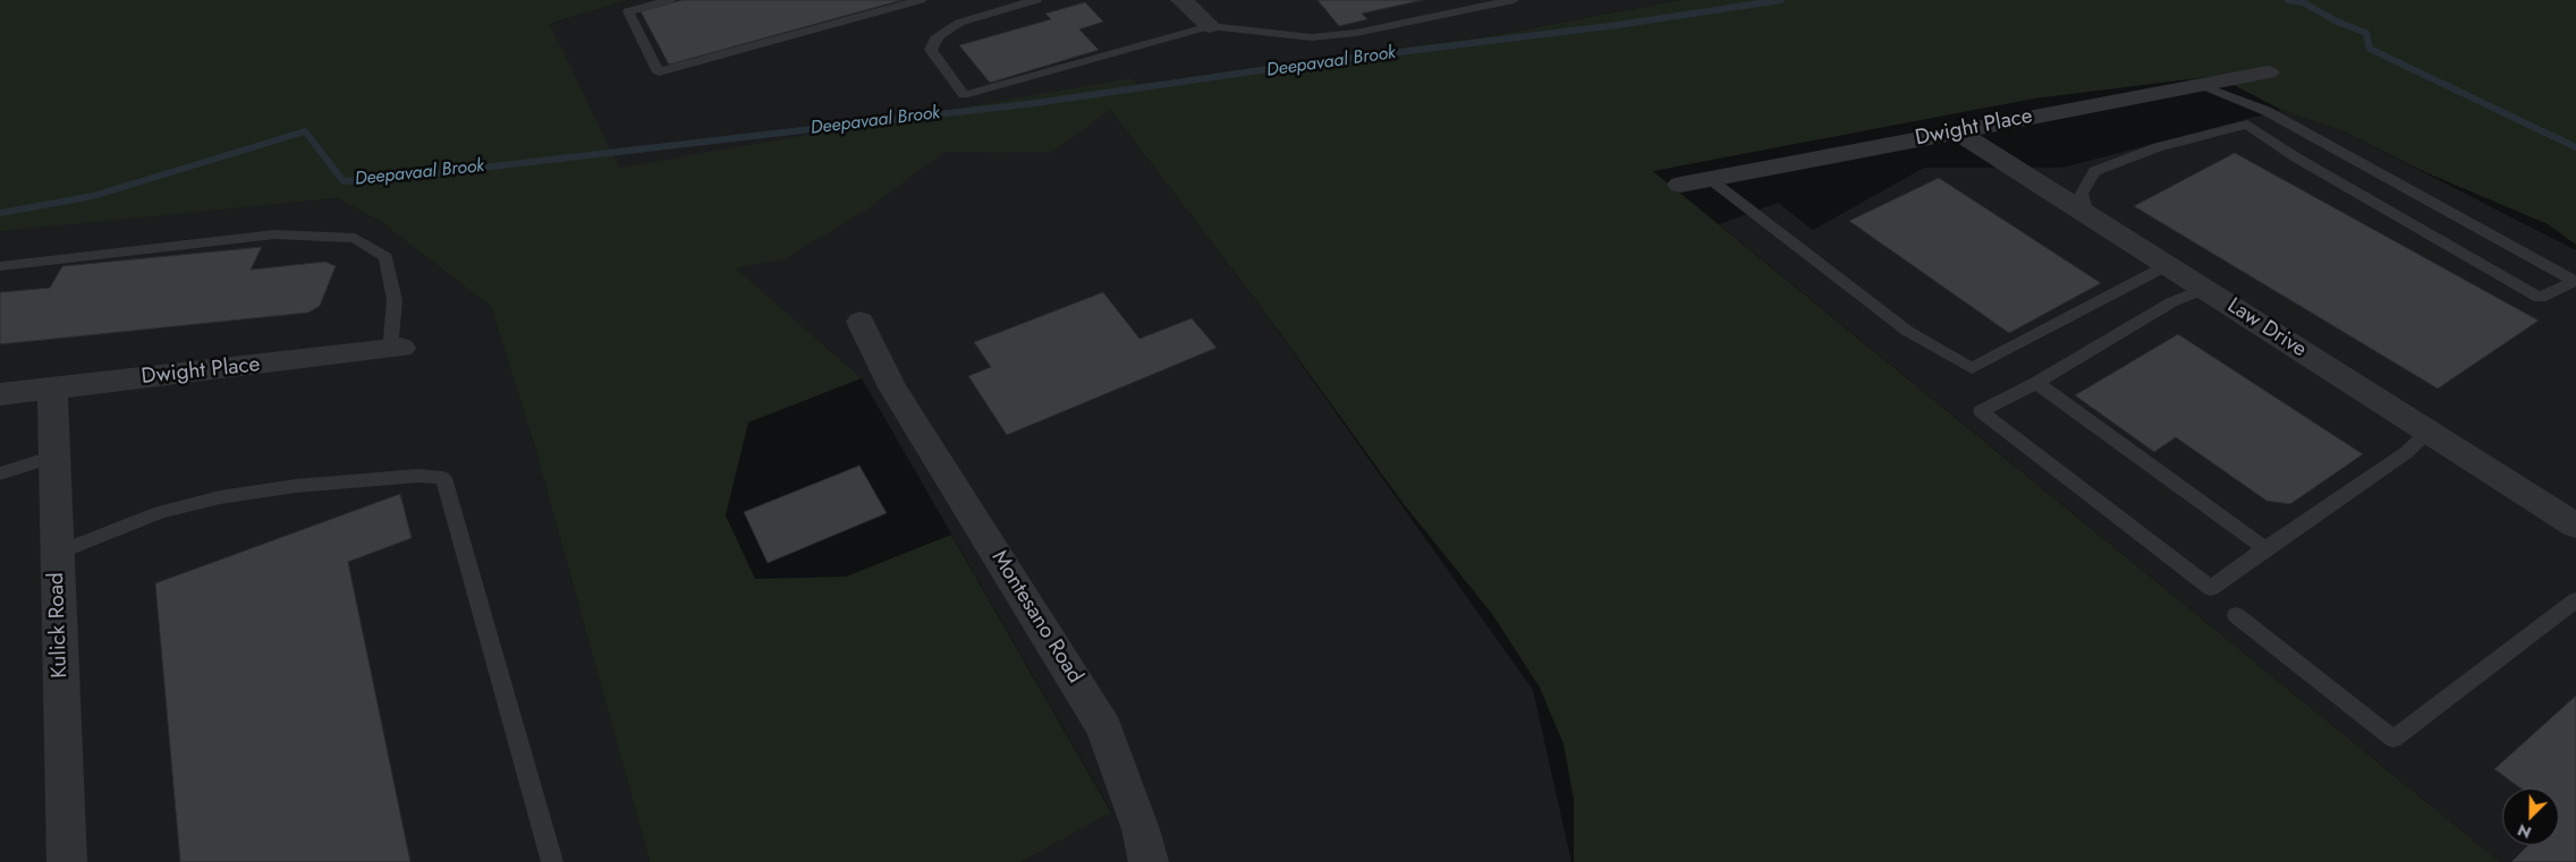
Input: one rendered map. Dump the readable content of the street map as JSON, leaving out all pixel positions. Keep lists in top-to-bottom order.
{
  "streets": {
    "street": [
      "Dwight Place",
      "Law Drive",
      "Montesano Road",
      "Kulick Road"
    ]
  },
  "crossings": [
    ["Dwight Place", "Law Drive"],
    ["Dwight Place", "Kulick Road"]
  ],
  "water": ["Deepavaal Brook"],
  "north": "bottom left"
}
